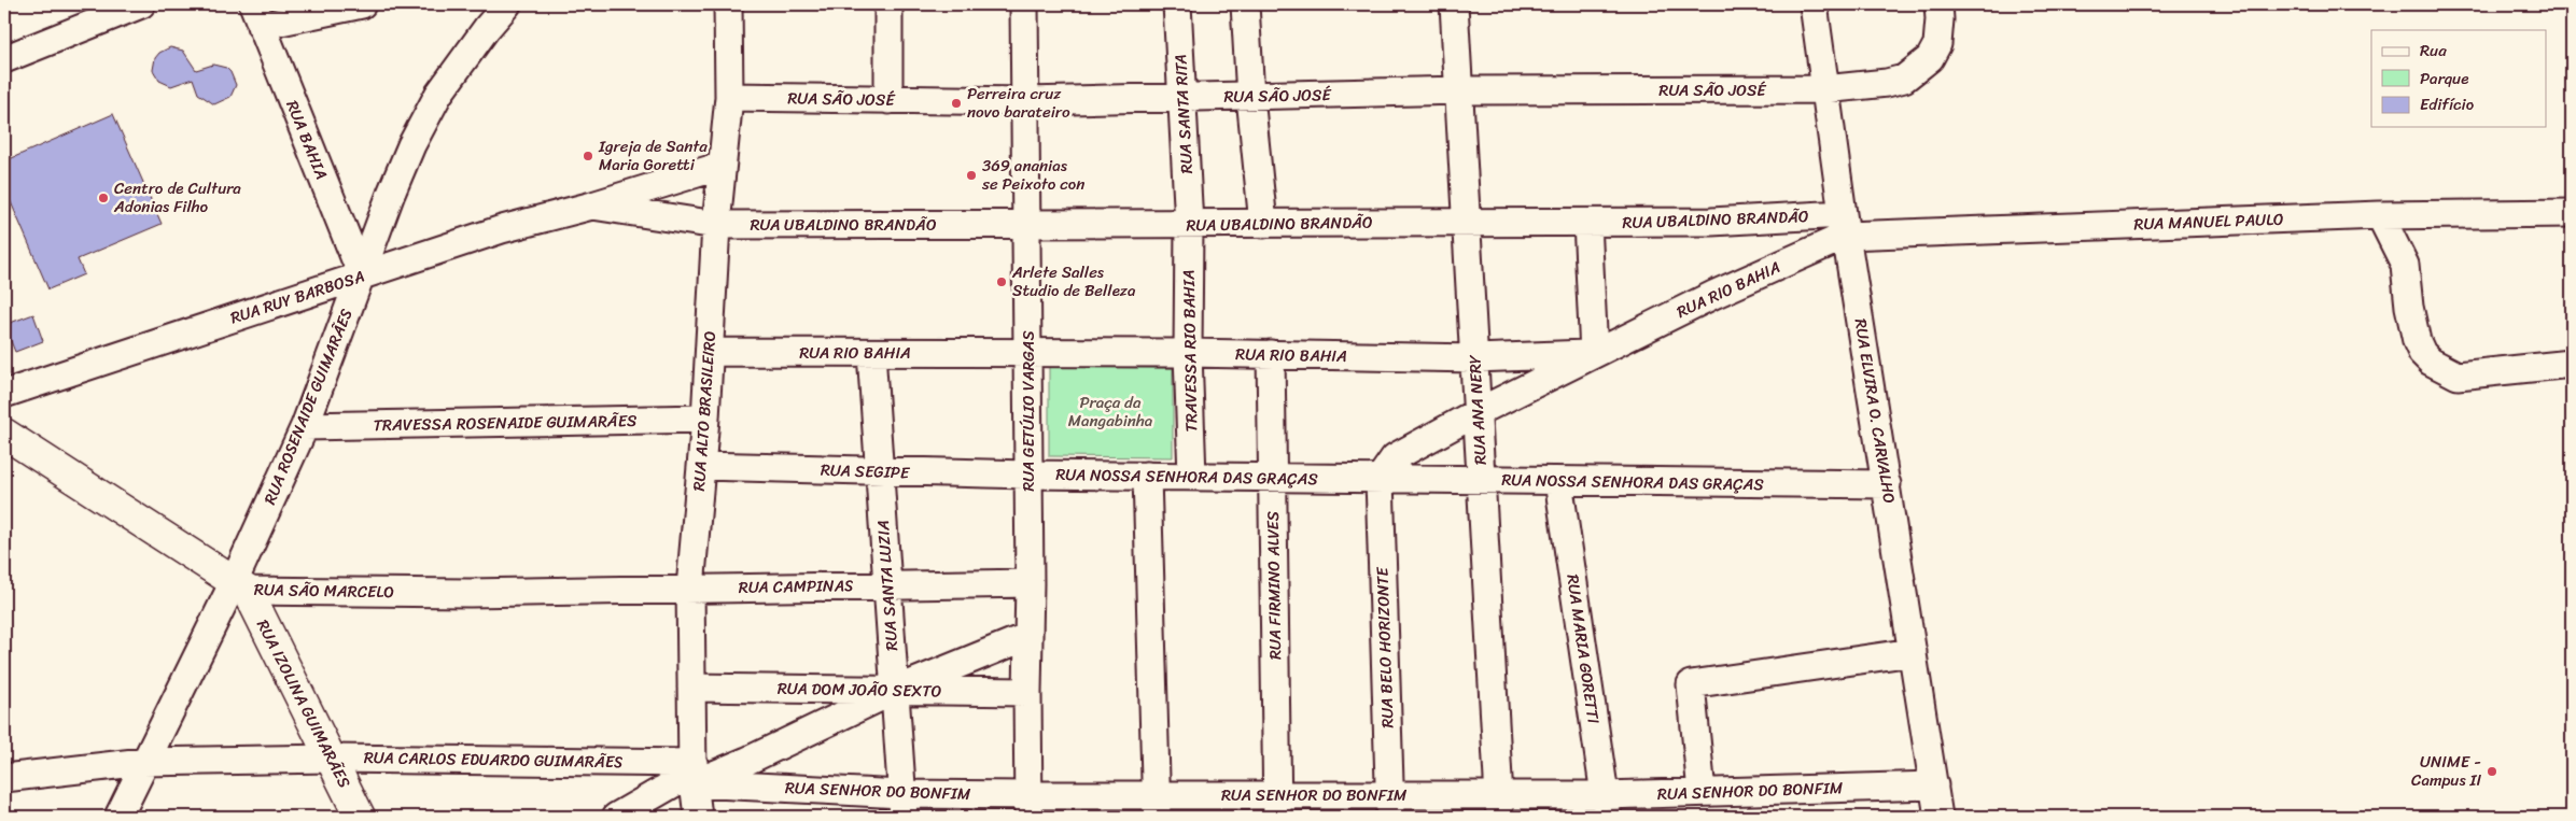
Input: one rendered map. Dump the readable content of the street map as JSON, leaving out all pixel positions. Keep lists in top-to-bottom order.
{
  "streets": {
    "main road": ["RUA SÃO MARCELO", "RUA IZOLINA GUIMARÃES"],
    "street": [
      "RUA SÃO JOSÉ",
      "RUA SANTA RITA",
      "RUA BAHIA",
      "RUA UBALDINO BRANDÃO",
      "RUA MANUEL PAULO",
      "RUA RIO BAHIA",
      "RUA RUY BARBOSA",
      "TRAVESSA RIO BAHIA",
      "RUA ROSENAIDE GUIMARÃES",
      "RUA ANA NERY",
      "RUA ALTO BRASILEIRO",
      "RUA GETÚLIO VARGAS",
      "RUA ELVIRA O. CARVALHO",
      "TRAVESSA ROSENAIDE GUIMARÃES",
      "RUA SEGIPE",
      "RUA NOSSA SENHORA DAS GRAÇAS",
      "RUA SANTA LUZIA",
      "RUA FIRMINO ALVES",
      "RUA CAMPINAS",
      "RUA BELO HORIZONTE",
      "RUA MARIA GORETTI",
      "RUA DOM JOÃO SEXTO",
      "RUA CARLOS EDUARDO GUIMARÃES",
      "RUA SENHOR DO BONFIM"
    ]
  },
  "crossings": [
    ["RUA SÃO JOSÉ", "RUA SANTA RITA"],
    ["RUA SÃO JOSÉ", "RUA ANA NERY"],
    ["RUA SÃO JOSÉ", "RUA ALTO BRASILEIRO"],
    ["RUA SÃO JOSÉ", "RUA GETÚLIO VARGAS"],
    ["RUA SÃO JOSÉ", "RUA ELVIRA O. CARVALHO"],
    ["RUA SANTA RITA", "RUA UBALDINO BRANDÃO"],
    ["RUA SANTA RITA", "TRAVESSA RIO BAHIA"],
    ["RUA BAHIA", "RUA RUY BARBOSA"],
    ["RUA BAHIA", "RUA ROSENAIDE GUIMARÃES"],
    ["RUA UBALDINO BRANDÃO", "RUA MANUEL PAULO"],
    ["RUA UBALDINO BRANDÃO", "RUA RIO BAHIA"],
    ["RUA UBALDINO BRANDÃO", "RUA RUY BARBOSA"],
    ["RUA UBALDINO BRANDÃO", "TRAVESSA RIO BAHIA"],
    ["RUA UBALDINO BRANDÃO", "RUA ANA NERY"],
    ["RUA UBALDINO BRANDÃO", "RUA ALTO BRASILEIRO"],
    ["RUA UBALDINO BRANDÃO", "RUA GETÚLIO VARGAS"],
    ["RUA UBALDINO BRANDÃO", "RUA ELVIRA O. CARVALHO"],
    ["RUA MANUEL PAULO", "RUA RIO BAHIA"],
    ["RUA MANUEL PAULO", "RUA ELVIRA O. CARVALHO"],
    ["RUA RIO BAHIA", "TRAVESSA RIO BAHIA"],
    ["RUA RIO BAHIA", "RUA ANA NERY"],
    ["RUA RIO BAHIA", "RUA ALTO BRASILEIRO"],
    ["RUA RIO BAHIA", "RUA GETÚLIO VARGAS"],
    ["RUA RIO BAHIA", "RUA ELVIRA O. CARVALHO"],
    ["RUA RIO BAHIA", "RUA SANTA LUZIA"],
    ["RUA RIO BAHIA", "RUA FIRMINO ALVES"],
    ["RUA RUY BARBOSA", "RUA ROSENAIDE GUIMARÃES"],
    ["RUA RUY BARBOSA", "RUA ALTO BRASILEIRO"],
    ["TRAVESSA RIO BAHIA", "RUA NOSSA SENHORA DAS GRAÇAS"],
    ["RUA ROSENAIDE GUIMARÃES", "TRAVESSA ROSENAIDE GUIMARÃES"],
    ["RUA ROSENAIDE GUIMARÃES", "RUA SÃO MARCELO"],
    ["RUA ROSENAIDE GUIMARÃES", "RUA IZOLINA GUIMARÃES"],
    ["RUA ROSENAIDE GUIMARÃES", "RUA CARLOS EDUARDO GUIMARÃES"],
    ["RUA ANA NERY", "RUA NOSSA SENHORA DAS GRAÇAS"],
    ["RUA ANA NERY", "RUA SENHOR DO BONFIM"],
    ["RUA ALTO BRASILEIRO", "TRAVESSA ROSENAIDE GUIMARÃES"],
    ["RUA ALTO BRASILEIRO", "RUA SEGIPE"],
    ["RUA ALTO BRASILEIRO", "RUA CAMPINAS"],
    ["RUA ALTO BRASILEIRO", "RUA SÃO MARCELO"],
    ["RUA ALTO BRASILEIRO", "RUA DOM JOÃO SEXTO"],
    ["RUA ALTO BRASILEIRO", "RUA CARLOS EDUARDO GUIMARÃES"],
    ["RUA ALTO BRASILEIRO", "RUA SENHOR DO BONFIM"],
    ["RUA GETÚLIO VARGAS", "RUA SEGIPE"],
    ["RUA GETÚLIO VARGAS", "RUA NOSSA SENHORA DAS GRAÇAS"],
    ["RUA GETÚLIO VARGAS", "RUA CAMPINAS"],
    ["RUA GETÚLIO VARGAS", "RUA DOM JOÃO SEXTO"],
    ["RUA GETÚLIO VARGAS", "RUA SENHOR DO BONFIM"],
    ["RUA ELVIRA O. CARVALHO", "RUA NOSSA SENHORA DAS GRAÇAS"],
    ["RUA ELVIRA O. CARVALHO", "RUA SENHOR DO BONFIM"],
    ["RUA SEGIPE", "RUA NOSSA SENHORA DAS GRAÇAS"],
    ["RUA SEGIPE", "RUA SANTA LUZIA"],
    ["RUA NOSSA SENHORA DAS GRAÇAS", "RUA FIRMINO ALVES"],
    ["RUA NOSSA SENHORA DAS GRAÇAS", "RUA BELO HORIZONTE"],
    ["RUA NOSSA SENHORA DAS GRAÇAS", "RUA MARIA GORETTI"],
    ["RUA SANTA LUZIA", "RUA CAMPINAS"],
    ["RUA SANTA LUZIA", "RUA DOM JOÃO SEXTO"],
    ["RUA SANTA LUZIA", "RUA SENHOR DO BONFIM"],
    ["RUA FIRMINO ALVES", "RUA SENHOR DO BONFIM"],
    ["RUA CAMPINAS", "RUA SÃO MARCELO"],
    ["RUA SÃO MARCELO", "RUA IZOLINA GUIMARÃES"],
    ["RUA BELO HORIZONTE", "RUA SENHOR DO BONFIM"],
    ["RUA MARIA GORETTI", "RUA SENHOR DO BONFIM"],
    ["RUA IZOLINA GUIMARÃES", "RUA CARLOS EDUARDO GUIMARÃES"],
    ["RUA CARLOS EDUARDO GUIMARÃES", "RUA SENHOR DO BONFIM"]
  ],
  "parks": ["Praça da Mangabinha"],
  "places": [
    "Perreira cruz novo barateiro",
    "Igreja de Santa Maria Goretti",
    "369 ananias se Peixoto con",
    "Centro de Cultura Adonias Filho",
    "Arlete Salles Studio de Belleza",
    "UNIME - Campus II"
  ],
  "legend": ["Rua", "Parque", "Edifício"]
}
